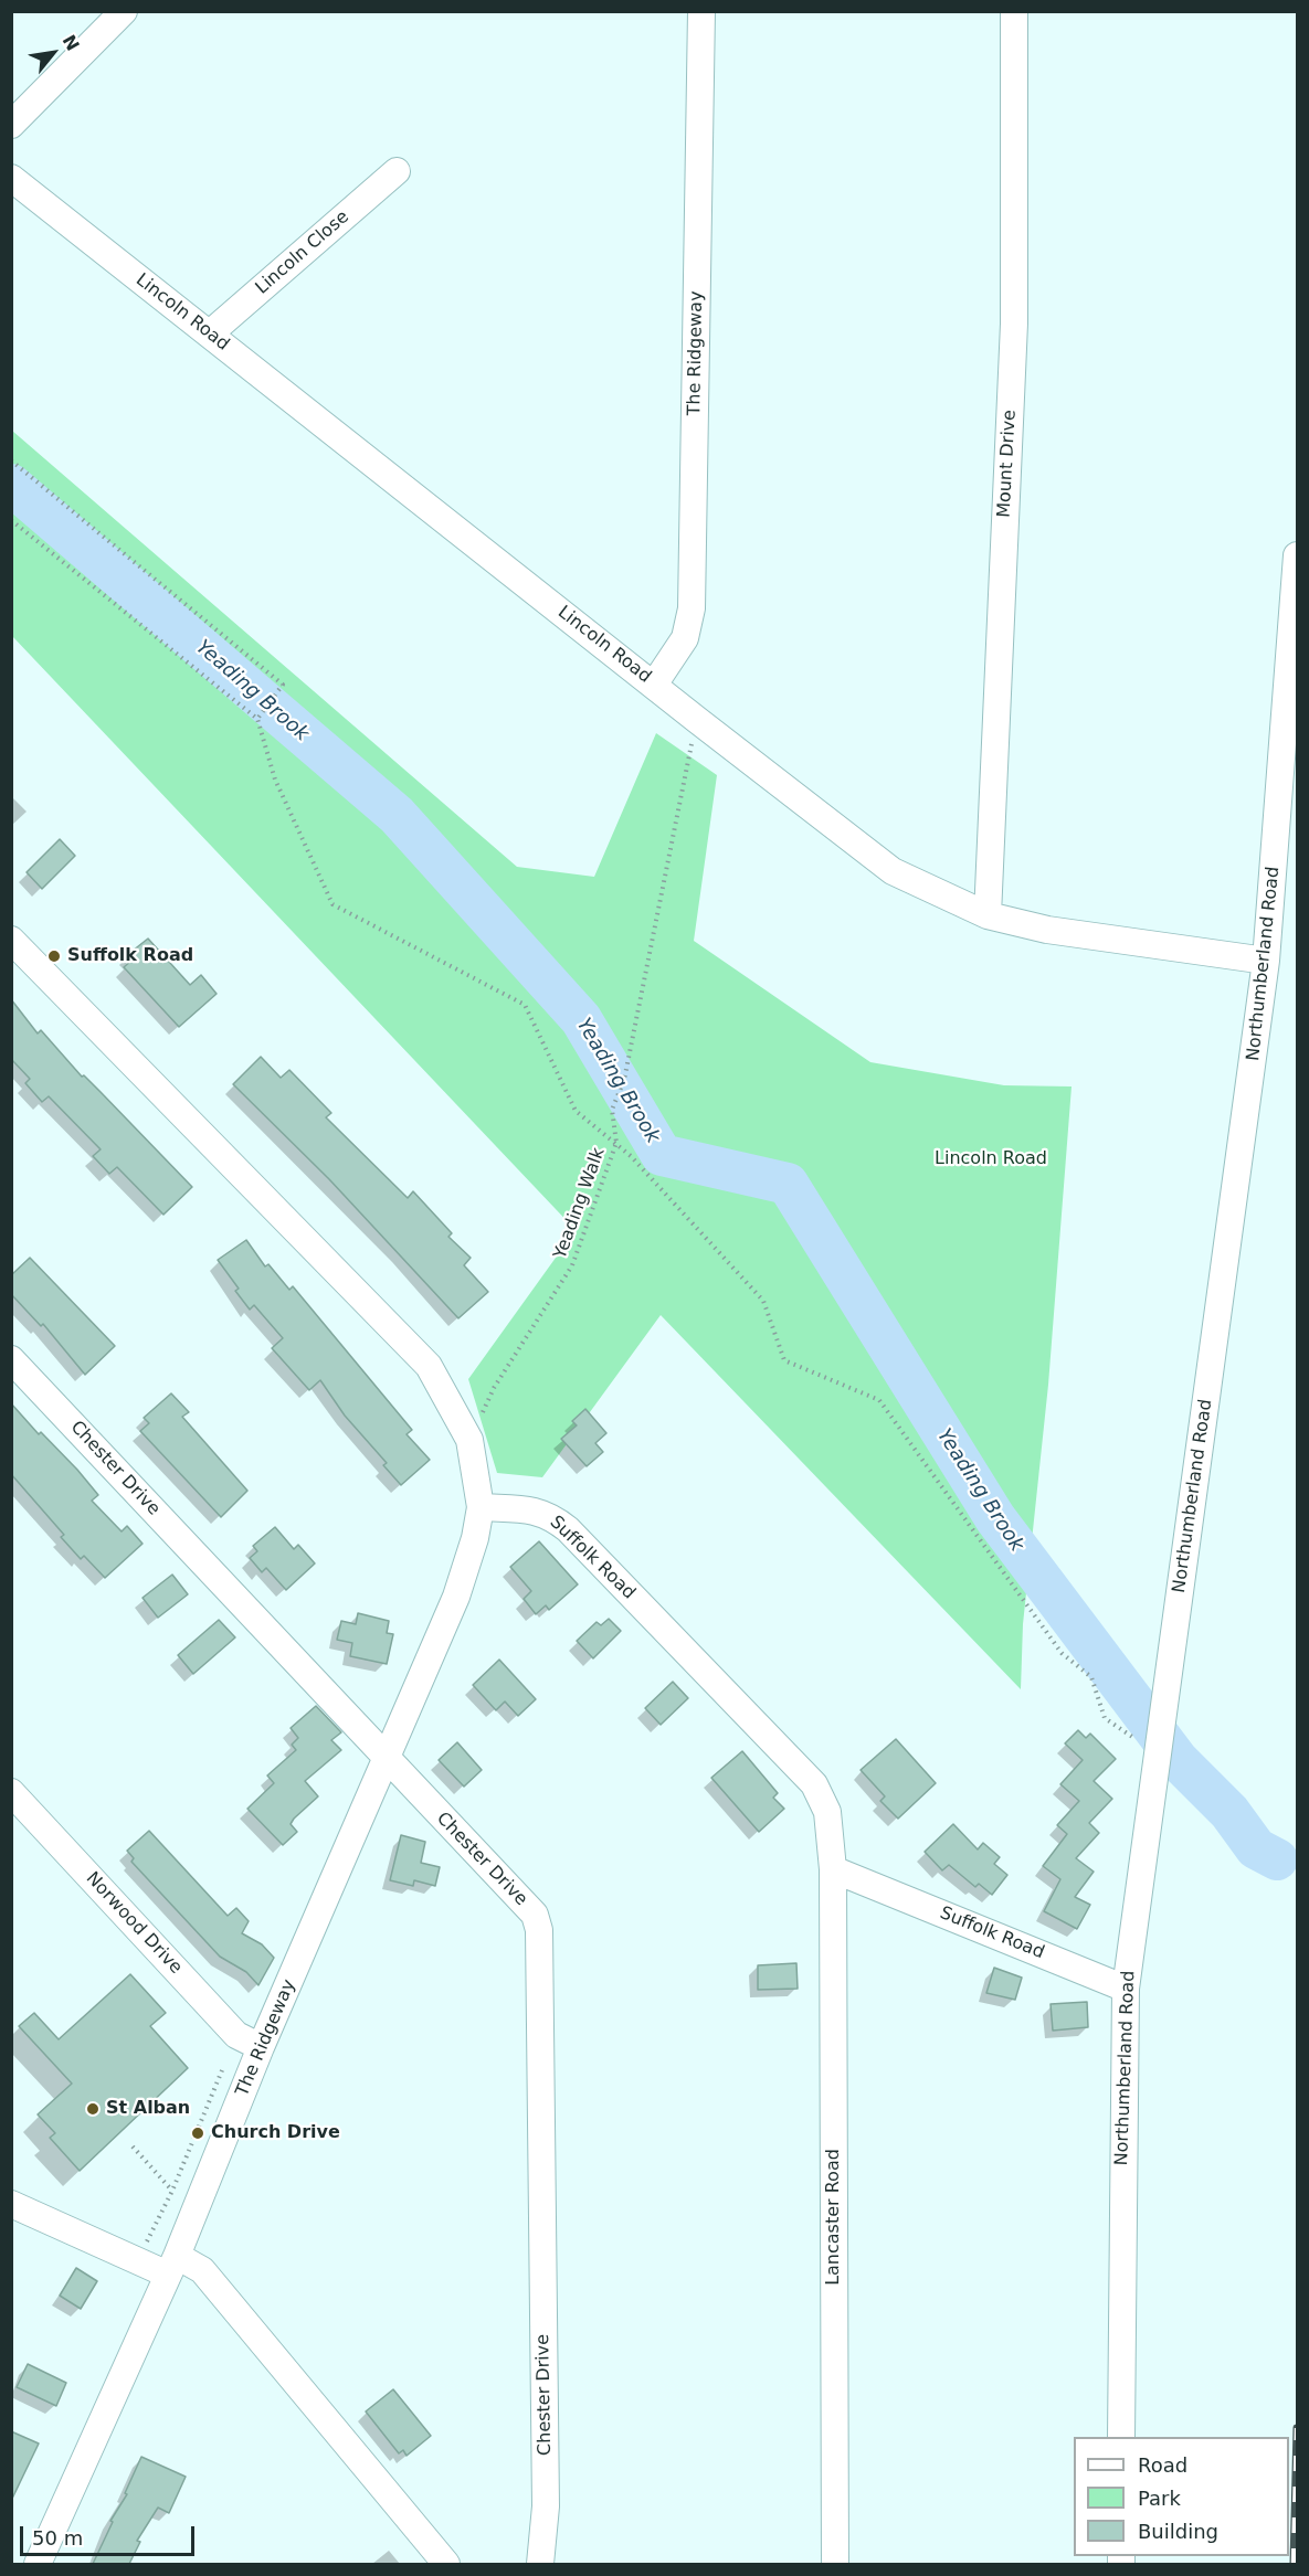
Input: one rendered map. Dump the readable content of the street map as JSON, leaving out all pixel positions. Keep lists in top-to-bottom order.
{
  "streets": {
    "street": [
      "Lincoln Close",
      "Lincoln Road",
      "The Ridgeway",
      "Mount Drive",
      "Northumberland Road",
      "Chester Drive",
      "Suffolk Road",
      "Norwood Drive",
      "Lancaster Road"
    ],
    "path": ["Yeading Walk"]
  },
  "crossings": [
    ["Lincoln Close", "Lincoln Road"],
    ["Lincoln Road", "The Ridgeway"],
    ["Lincoln Road", "Mount Drive"],
    ["Lincoln Road", "Northumberland Road"],
    ["Lincoln Road", "Yeading Walk"],
    ["The Ridgeway", "Chester Drive"],
    ["The Ridgeway", "Suffolk Road"],
    ["The Ridgeway", "Norwood Drive"],
    ["Northumberland Road", "Suffolk Road"],
    ["Suffolk Road", "Lancaster Road"]
  ],
  "water": ["Yeading Brook"],
  "parks": ["Lincoln Road"],
  "places": ["Suffolk Road", "St Alban", "Church Drive"],
  "legend": ["Road", "Park", "Building"],
  "scale_bar": "50 m",
  "north": "top right"
}
